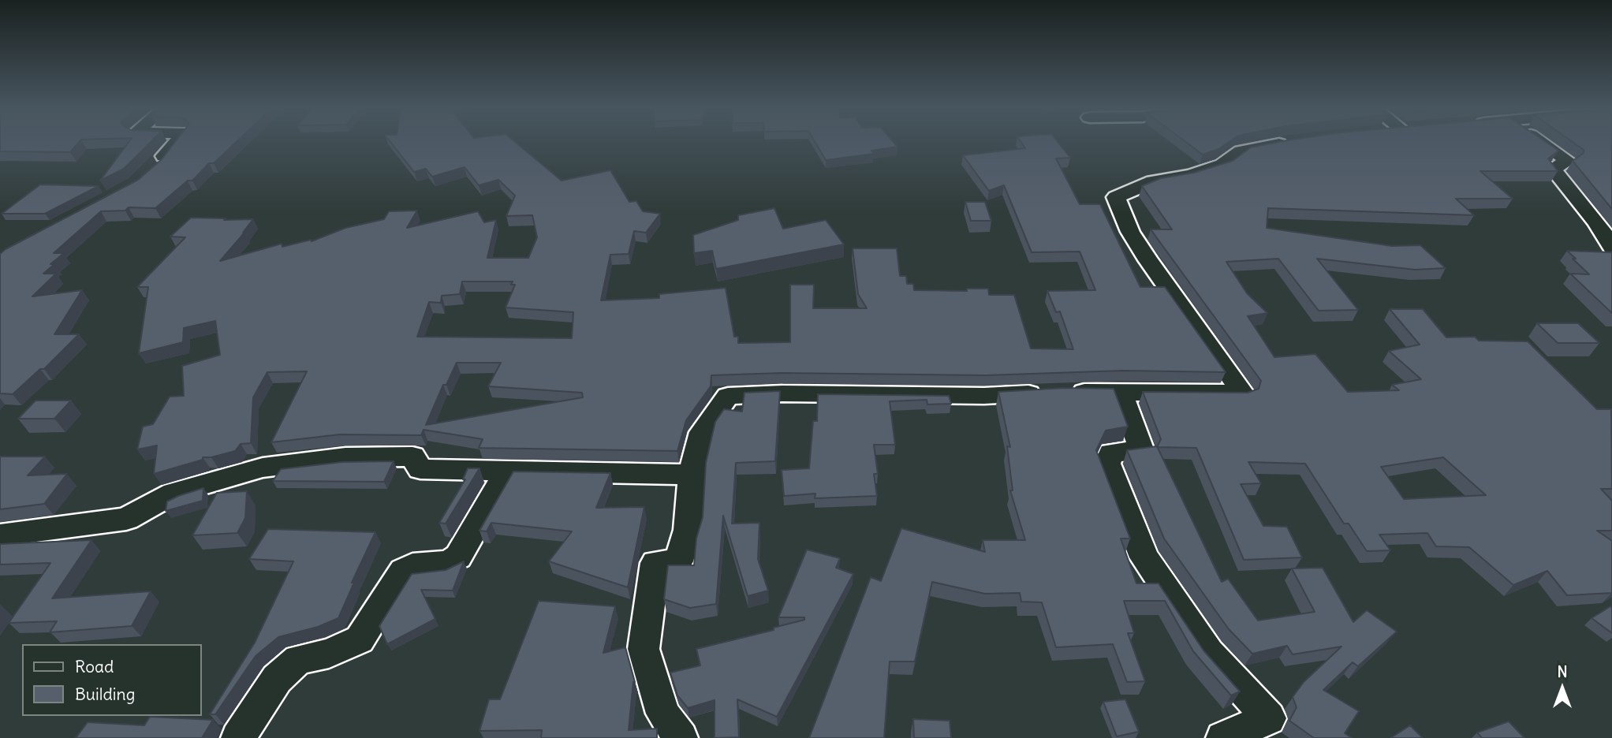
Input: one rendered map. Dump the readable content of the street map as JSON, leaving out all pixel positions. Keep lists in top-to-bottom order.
{
  "legend": ["Road", "Building"],
  "north": "top"
}
